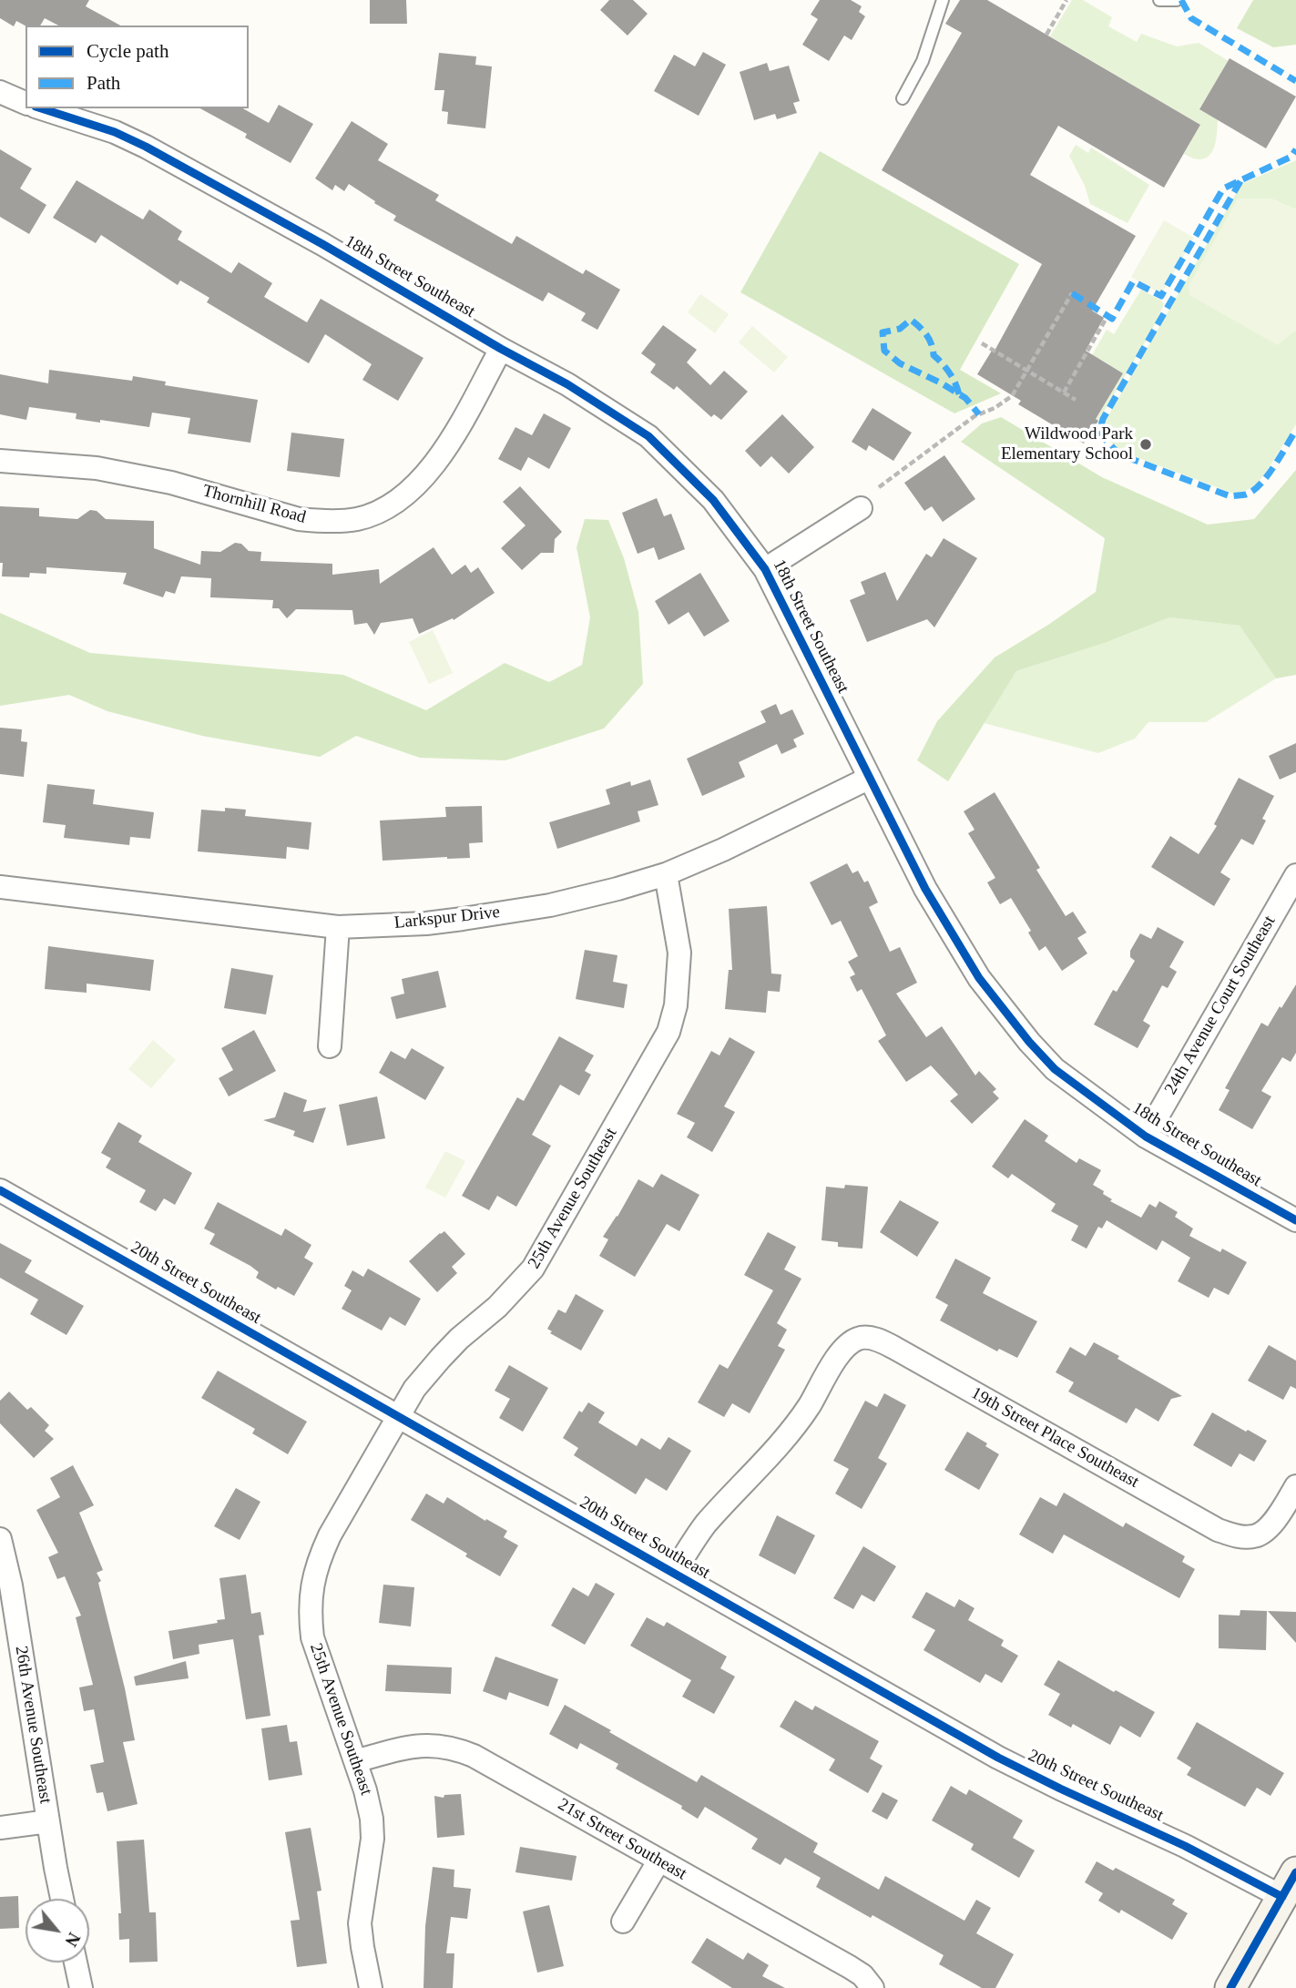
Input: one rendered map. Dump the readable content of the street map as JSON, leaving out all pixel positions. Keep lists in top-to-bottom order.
{
  "streets": {
    "street": [
      "18th Street Southeast",
      "Thornhill Road",
      "Larkspur Drive",
      "24th Avenue Court Southeast",
      "25th Avenue Southeast",
      "20th Street Southeast",
      "19th Street Place Southeast",
      "26th Avenue Southeast",
      "21st Street Southeast"
    ]
  },
  "crossings": [
    ["18th Street Southeast", "Thornhill Road"],
    ["18th Street Southeast", "Larkspur Drive"],
    ["18th Street Southeast", "24th Avenue Court Southeast"],
    ["Larkspur Drive", "25th Avenue Southeast"],
    ["25th Avenue Southeast", "20th Street Southeast"],
    ["25th Avenue Southeast", "21st Street Southeast"],
    ["20th Street Southeast", "19th Street Place Southeast"]
  ],
  "places": ["Wildwood Park Elementary School"],
  "legend": ["Cycle path", "Path"],
  "north": "bottom right"
}
